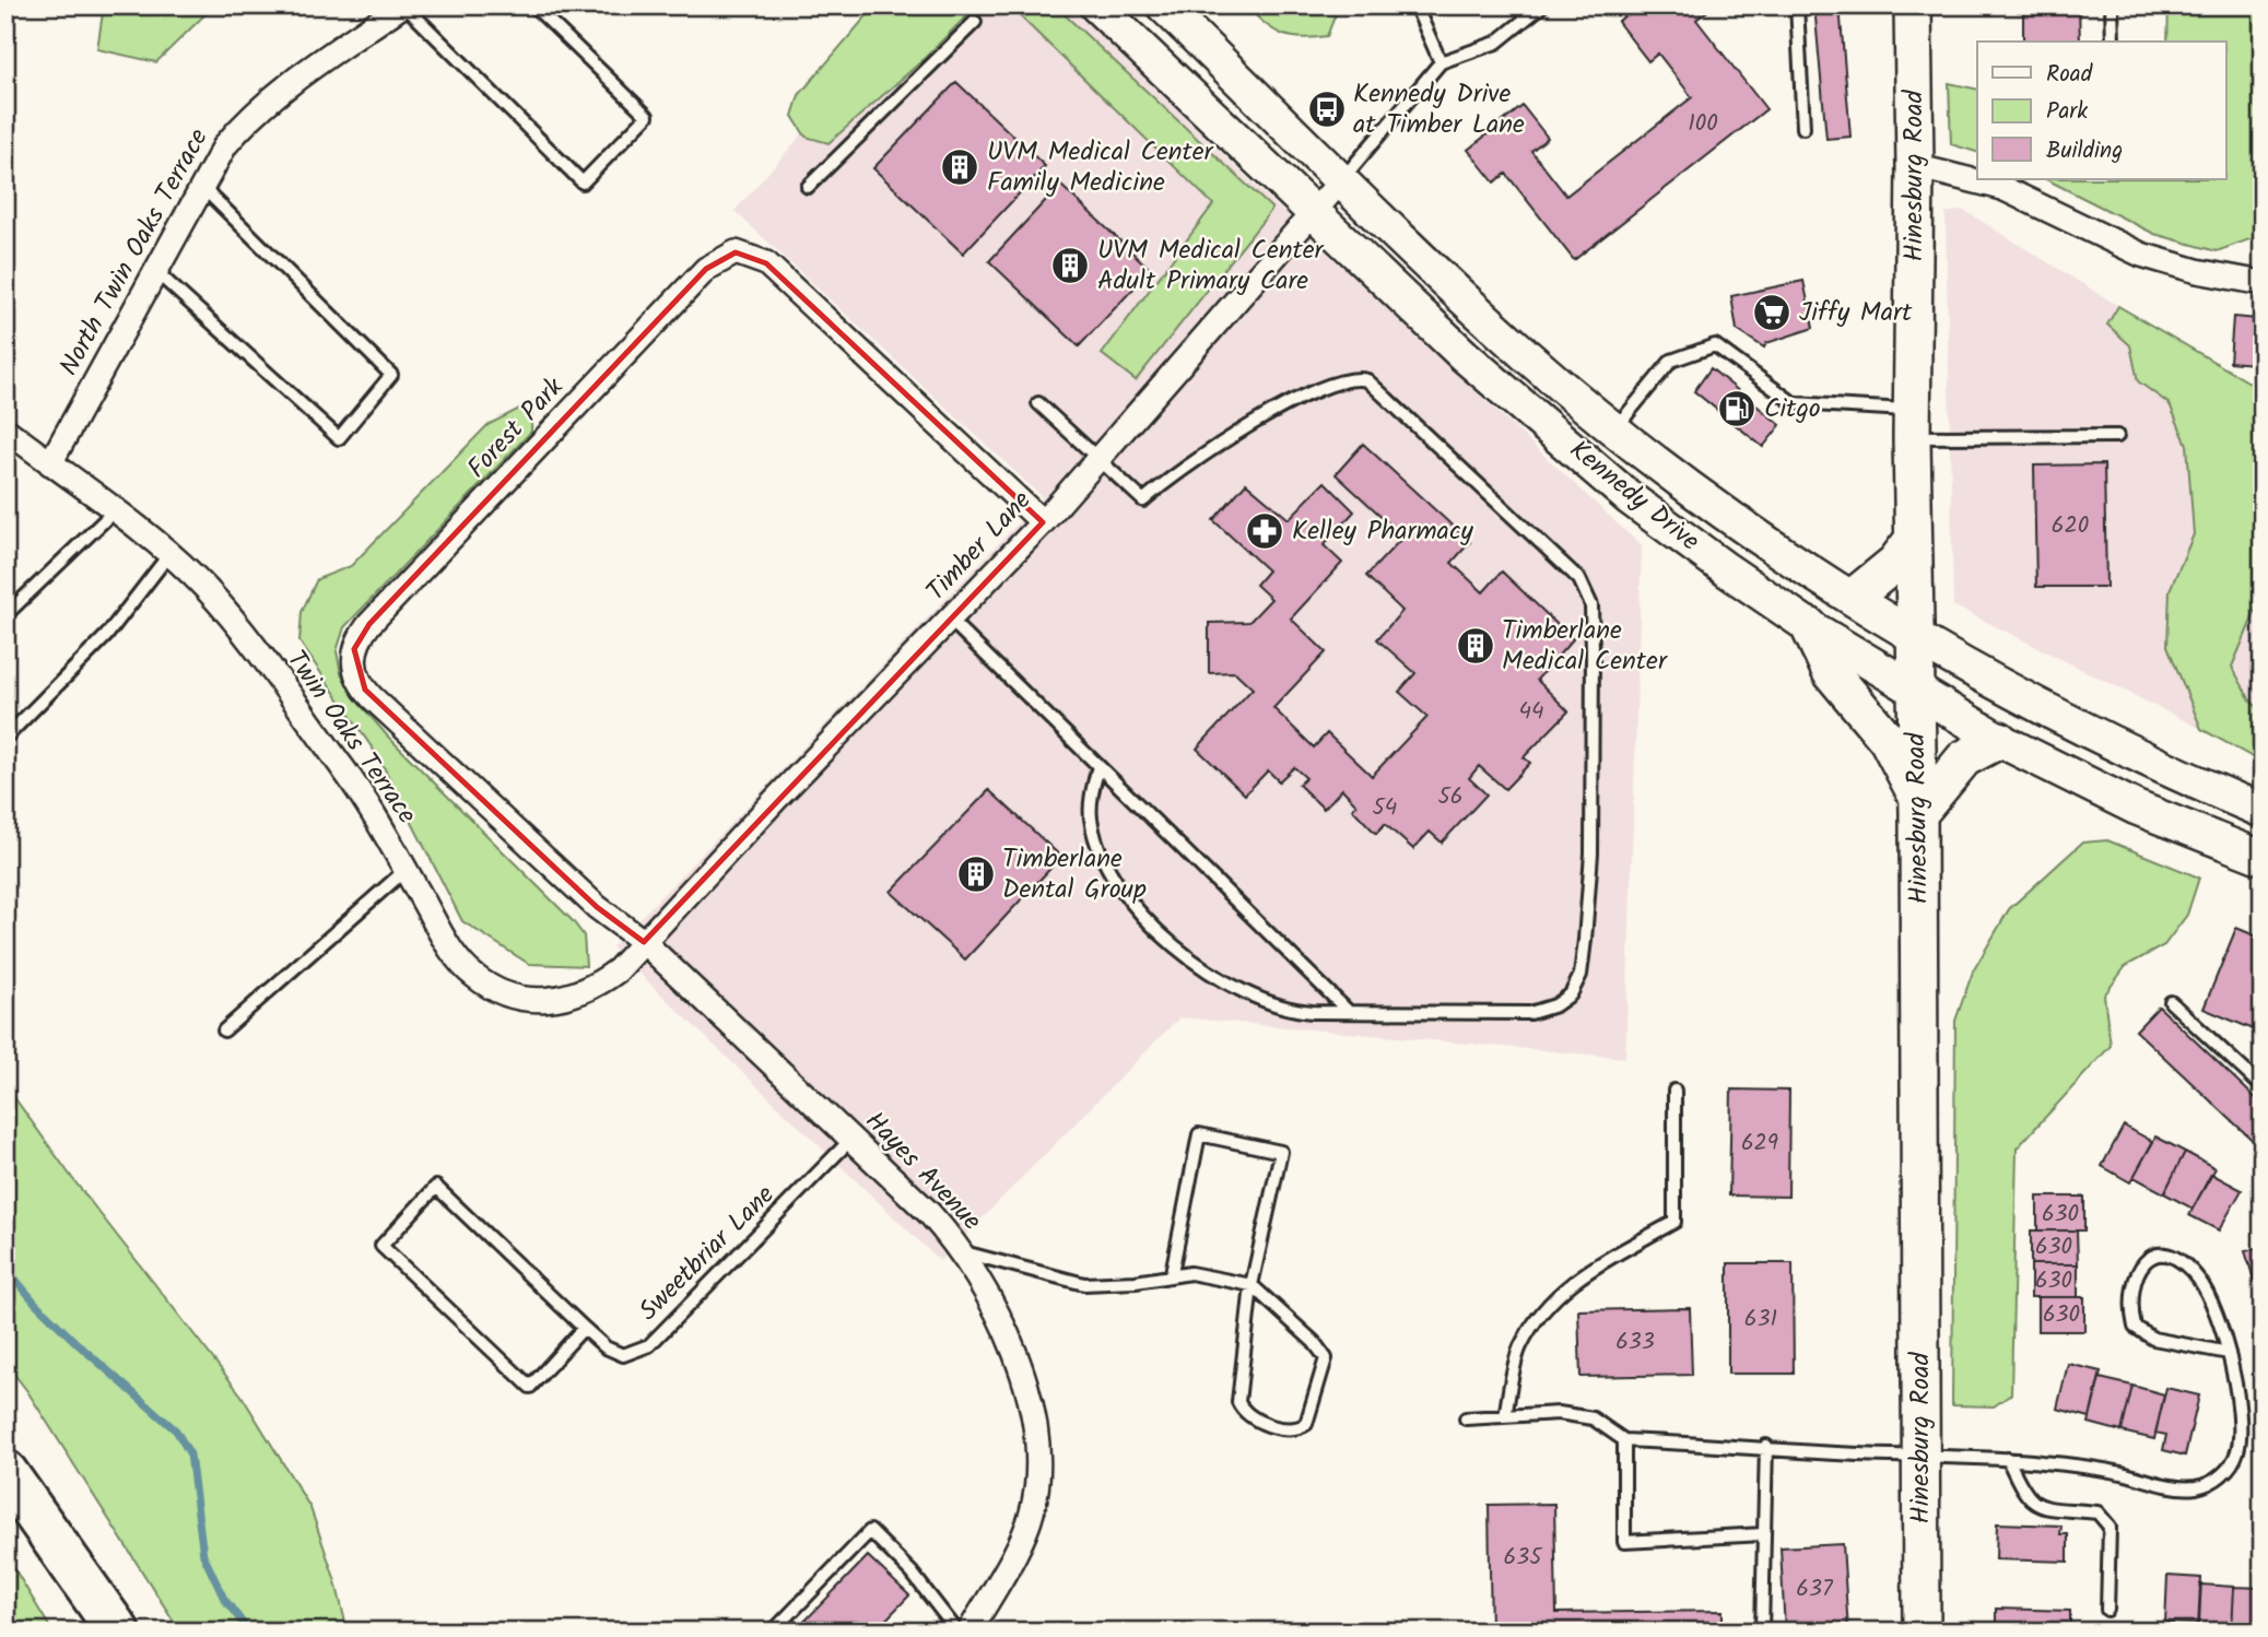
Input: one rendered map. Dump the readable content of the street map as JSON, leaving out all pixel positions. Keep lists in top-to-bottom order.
{
  "streets": {
    "main road": ["Hinesburg Road", "Kennedy Drive"],
    "street": [
      "North Twin Oaks Terrace",
      "Forest Park",
      "Timber Lane",
      "Twin Oaks Terrace",
      "Hayes Avenue"
    ],
    "lane": ["Sweetbriar Lane"]
  },
  "crossings": [
    ["Hinesburg Road", "Kennedy Drive"],
    ["North Twin Oaks Terrace", "Twin Oaks Terrace"],
    ["Forest Park", "Timber Lane"],
    ["Forest Park", "Twin Oaks Terrace"],
    ["Forest Park", "Hayes Avenue"],
    ["Kennedy Drive", "Timber Lane"],
    ["Timber Lane", "Twin Oaks Terrace"],
    ["Timber Lane", "Hayes Avenue"],
    ["Twin Oaks Terrace", "Hayes Avenue"],
    ["Hayes Avenue", "Sweetbriar Lane"]
  ],
  "places": {
    "bus stop": ["Kennedy Drive at Timber Lane"],
    "building": [
      "UVM Medical Center Family Medicine",
      "UVM Medical Center Adult Primary Care",
      "Timberlane Medical Center",
      "Timberlane Dental Group"
    ],
    "supermarket": ["Jiffy Mart"],
    "fuel station": ["Citgo"],
    "pharmacy": ["Kelley Pharmacy"]
  },
  "house_numbers": [
    "100",
    "620",
    "44",
    "56",
    "54",
    "629",
    "630",
    "630",
    "630",
    "630",
    "631",
    "633",
    "635",
    "637"
  ],
  "legend": ["Road", "Park", "Building"]
}
